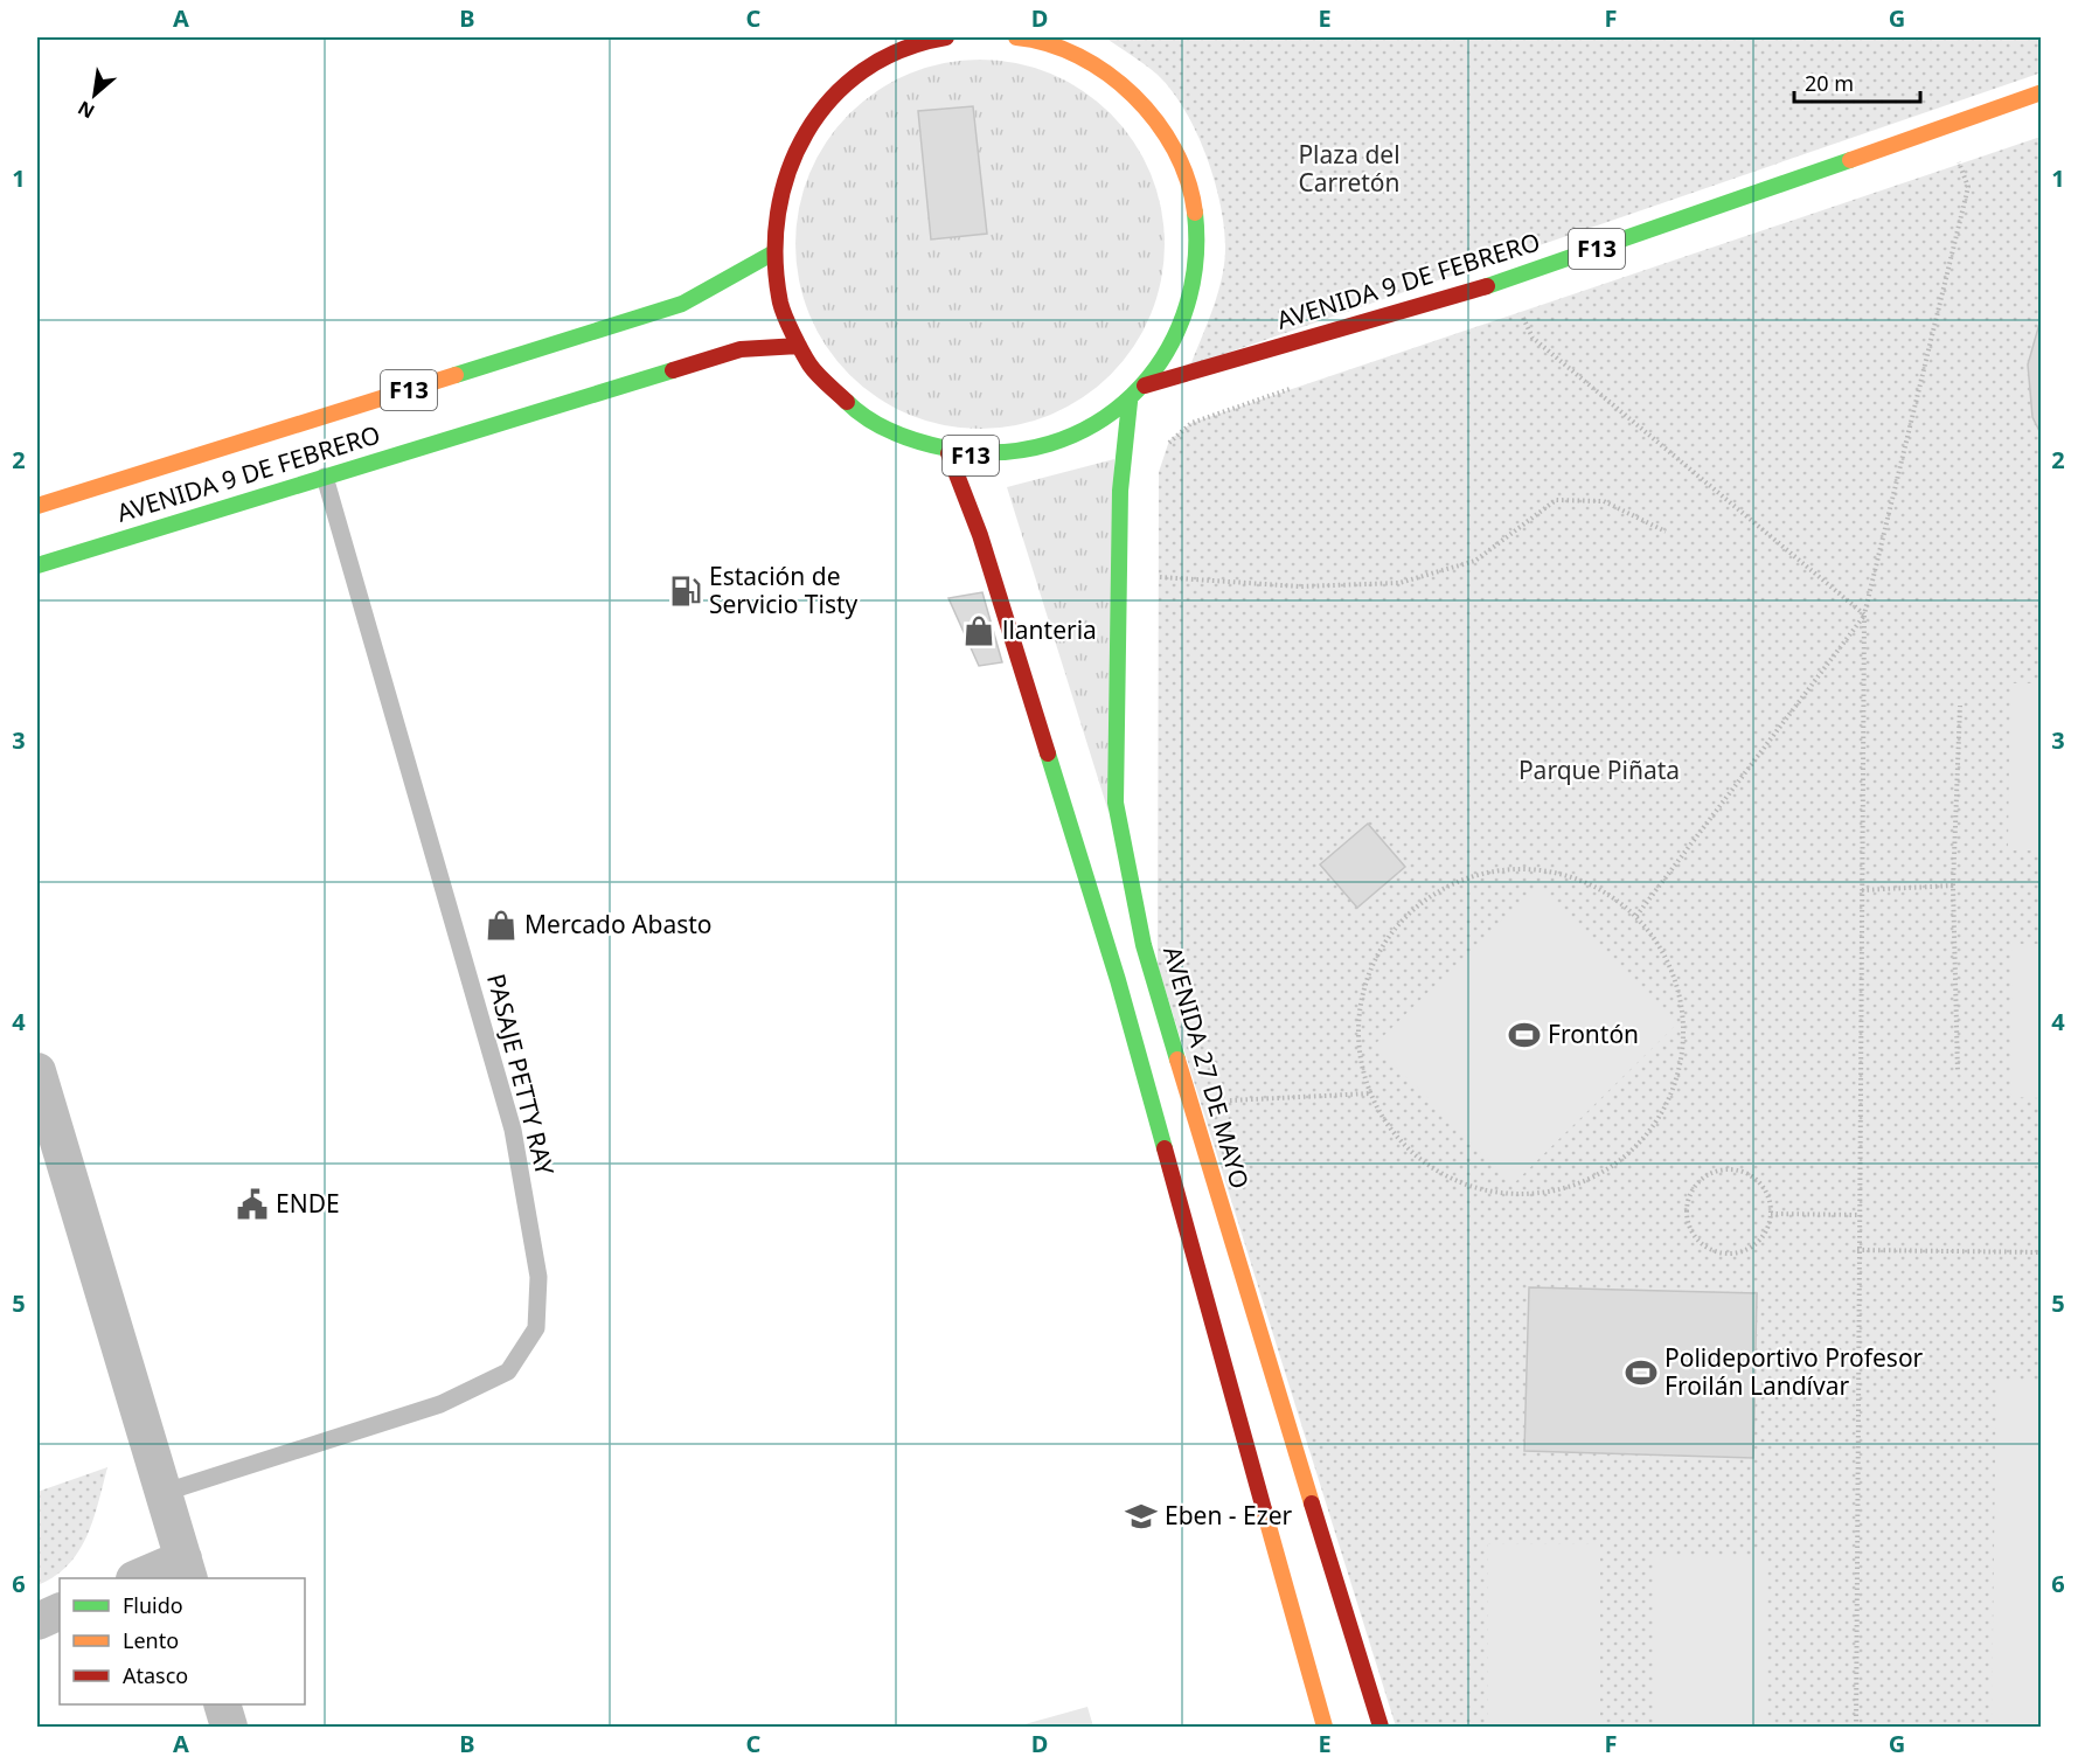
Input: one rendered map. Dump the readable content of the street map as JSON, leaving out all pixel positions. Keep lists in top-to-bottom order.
{
  "streets": {
    "main road": ["F13", "AVENIDA 9 DE FEBRERO", "AVENIDA 27 DE MAYO"],
    "lane": ["PASAJE PETTY RAY"]
  },
  "crossings": [
    ["F13", "AVENIDA 9 DE FEBRERO"],
    ["F13", "AVENIDA 27 DE MAYO"],
    ["AVENIDA 9 DE FEBRERO", "PASAJE PETTY RAY"]
  ],
  "parks": ["Plaza del Carretón", "Parque Piñata"],
  "places": {
    "fuel station": ["Estación de Servicio Tisty"],
    "shop": ["llanteria", "Mercado Abasto"],
    "sports": ["Frontón", "Polideportivo Profesor Froilán Landívar"],
    "public building": ["ENDE"],
    "school or university": ["Eben - Ezer"]
  },
  "legend": ["Fluido", "Lento", "Atasco"],
  "scale_bar": "20 m",
  "north": "bottom left",
  "grid": {
    "columns": [
      "A",
      "B",
      "C",
      "D",
      "E",
      "F",
      "G"
    ],
    "rows": [
      "1",
      "2",
      "3",
      "4",
      "5",
      "6"
    ]
  }
}
